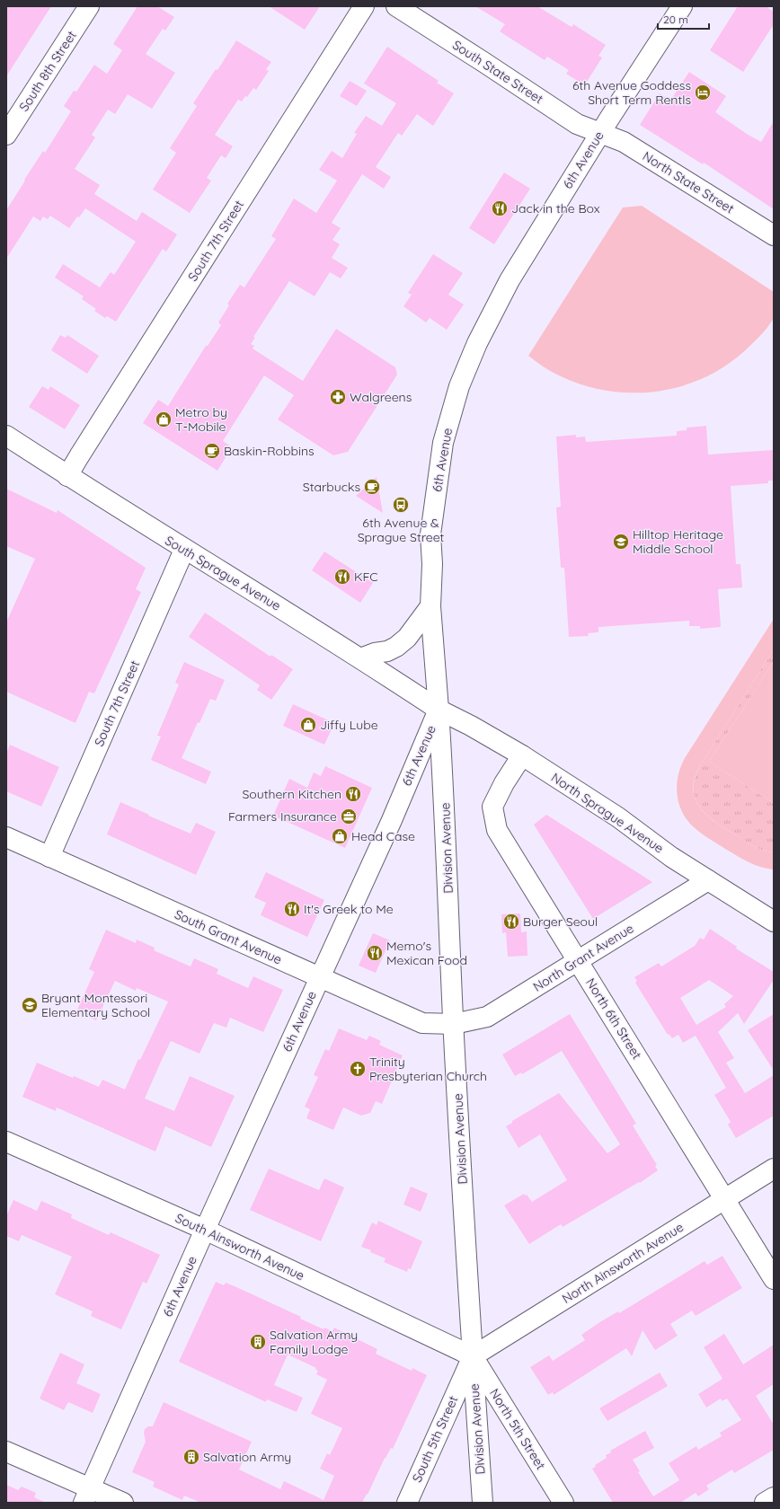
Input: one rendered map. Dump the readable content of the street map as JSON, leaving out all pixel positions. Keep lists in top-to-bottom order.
{
  "streets": {
    "street": [
      "South 8th Street",
      "South State Street",
      "6th Avenue",
      "North State Street",
      "South 7th Street",
      "South Sprague Avenue",
      "North Sprague Avenue",
      "Division Avenue",
      "South Grant Avenue",
      "North Grant Avenue",
      "North 6th Street",
      "South Ainsworth Avenue",
      "North Ainsworth Avenue",
      "North 5th Street",
      "South 5th Street"
    ]
  },
  "crossings": [
    ["South State Street", "6th Avenue"],
    ["South State Street", "North State Street"],
    ["6th Avenue", "North State Street"],
    ["6th Avenue", "South Sprague Avenue"],
    ["6th Avenue", "North Sprague Avenue"],
    ["6th Avenue", "Division Avenue"],
    ["6th Avenue", "South Grant Avenue"],
    ["6th Avenue", "South Ainsworth Avenue"],
    ["South 7th Street", "South Sprague Avenue"],
    ["South 7th Street", "South Grant Avenue"],
    ["South Sprague Avenue", "North Sprague Avenue"],
    ["South Sprague Avenue", "Division Avenue"],
    ["North Sprague Avenue", "Division Avenue"],
    ["North Sprague Avenue", "North Grant Avenue"],
    ["North Sprague Avenue", "North 6th Street"],
    ["Division Avenue", "South Grant Avenue"],
    ["Division Avenue", "North Grant Avenue"],
    ["Division Avenue", "South Ainsworth Avenue"],
    ["Division Avenue", "North Ainsworth Avenue"],
    ["Division Avenue", "North 5th Street"],
    ["Division Avenue", "South 5th Street"],
    ["South Grant Avenue", "North Grant Avenue"],
    ["North Grant Avenue", "North 6th Street"],
    ["North 6th Street", "North Ainsworth Avenue"],
    ["South Ainsworth Avenue", "North Ainsworth Avenue"],
    ["South Ainsworth Avenue", "North 5th Street"],
    ["South Ainsworth Avenue", "South 5th Street"],
    ["North Ainsworth Avenue", "North 5th Street"],
    ["North Ainsworth Avenue", "South 5th Street"],
    ["North 5th Street", "South 5th Street"]
  ],
  "places": {
    "hotel": ["6th Avenue Goddess Short Term Rentls"],
    "restaurant": [
      "Jack in the Box",
      "KFC",
      "Southern Kitchen",
      "It's Greek to Me",
      "Burger Seoul",
      "Memo's Mexican Food"
    ],
    "pharmacy": ["Walgreens"],
    "shop": ["Metro by T-Mobile", "Jiffy Lube", "Head Case"],
    "cafe": ["Baskin-Robbins", "Starbucks"],
    "bus stop": ["6th Avenue & Sprague Street"],
    "school or university": ["Hilltop Heritage Middle School", "Bryant Montessori Elementary School"],
    "office": ["Farmers Insurance"],
    "church": ["Trinity Presbyterian Church"],
    "building": ["Salvation Army Family Lodge", "Salvation Army"]
  },
  "scale_bar": "20 m"
}
